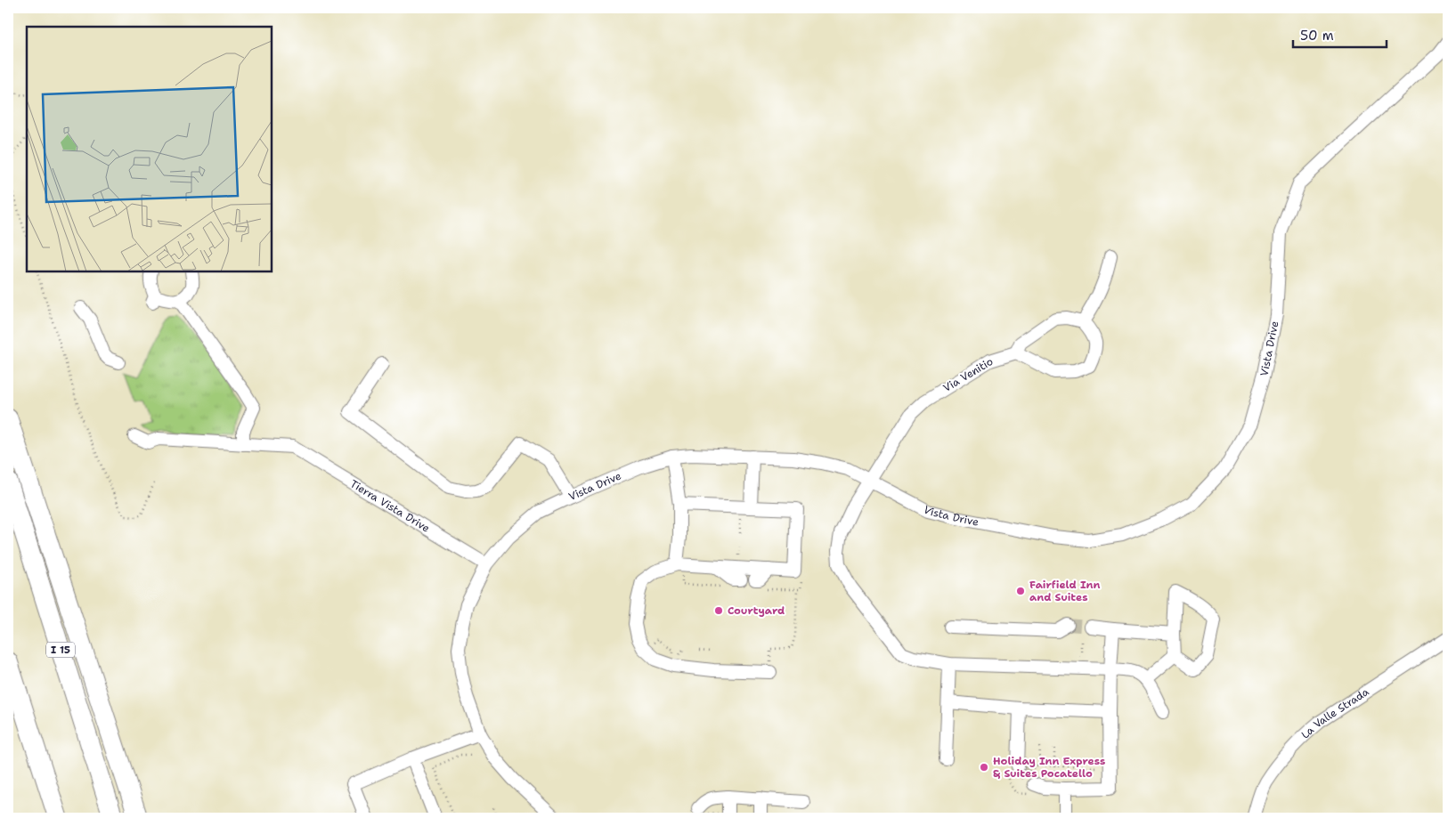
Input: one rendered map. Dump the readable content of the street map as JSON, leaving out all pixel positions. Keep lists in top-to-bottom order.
{
  "streets": {
    "highway": ["I 15"],
    "street": [
      "Vista Drive",
      "Via Venitio",
      "Tierra Vista Drive",
      "La Valle Strada"
    ]
  },
  "crossings": [
    ["Vista Drive", "Via Venitio"],
    ["Vista Drive", "Tierra Vista Drive"]
  ],
  "places": ["Fairfield Inn and Suites", "Courtyard", "Holiday Inn Express & Suites Pocatello"],
  "scale_bar": "50 m"
}
